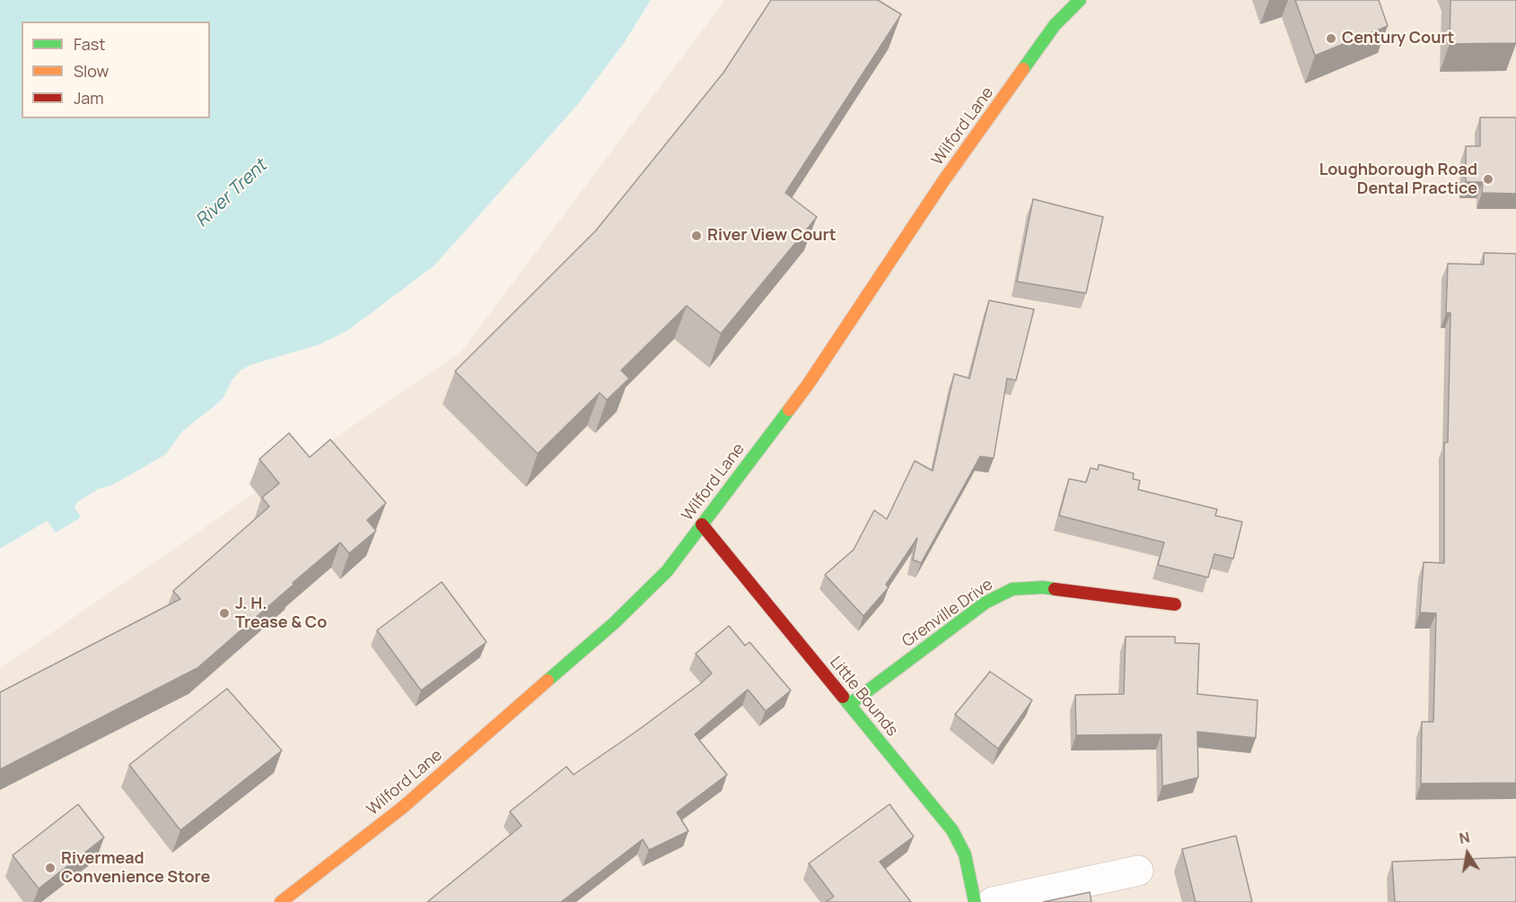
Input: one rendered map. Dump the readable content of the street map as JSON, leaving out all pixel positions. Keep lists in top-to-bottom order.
{
  "streets": {
    "main road": ["Wilford Lane", "Grenville Drive", "Little Bounds"]
  },
  "crossings": [
    ["Wilford Lane", "Little Bounds"],
    ["Grenville Drive", "Little Bounds"]
  ],
  "water": ["River Trent"],
  "places": [
    "Century Court",
    "Loughborough Road Dental Practice",
    "River View Court",
    "J. H. Trease & Co",
    "Rivermead Convenience Store"
  ],
  "legend": ["Fast", "Slow", "Jam"],
  "north": "top"
}
